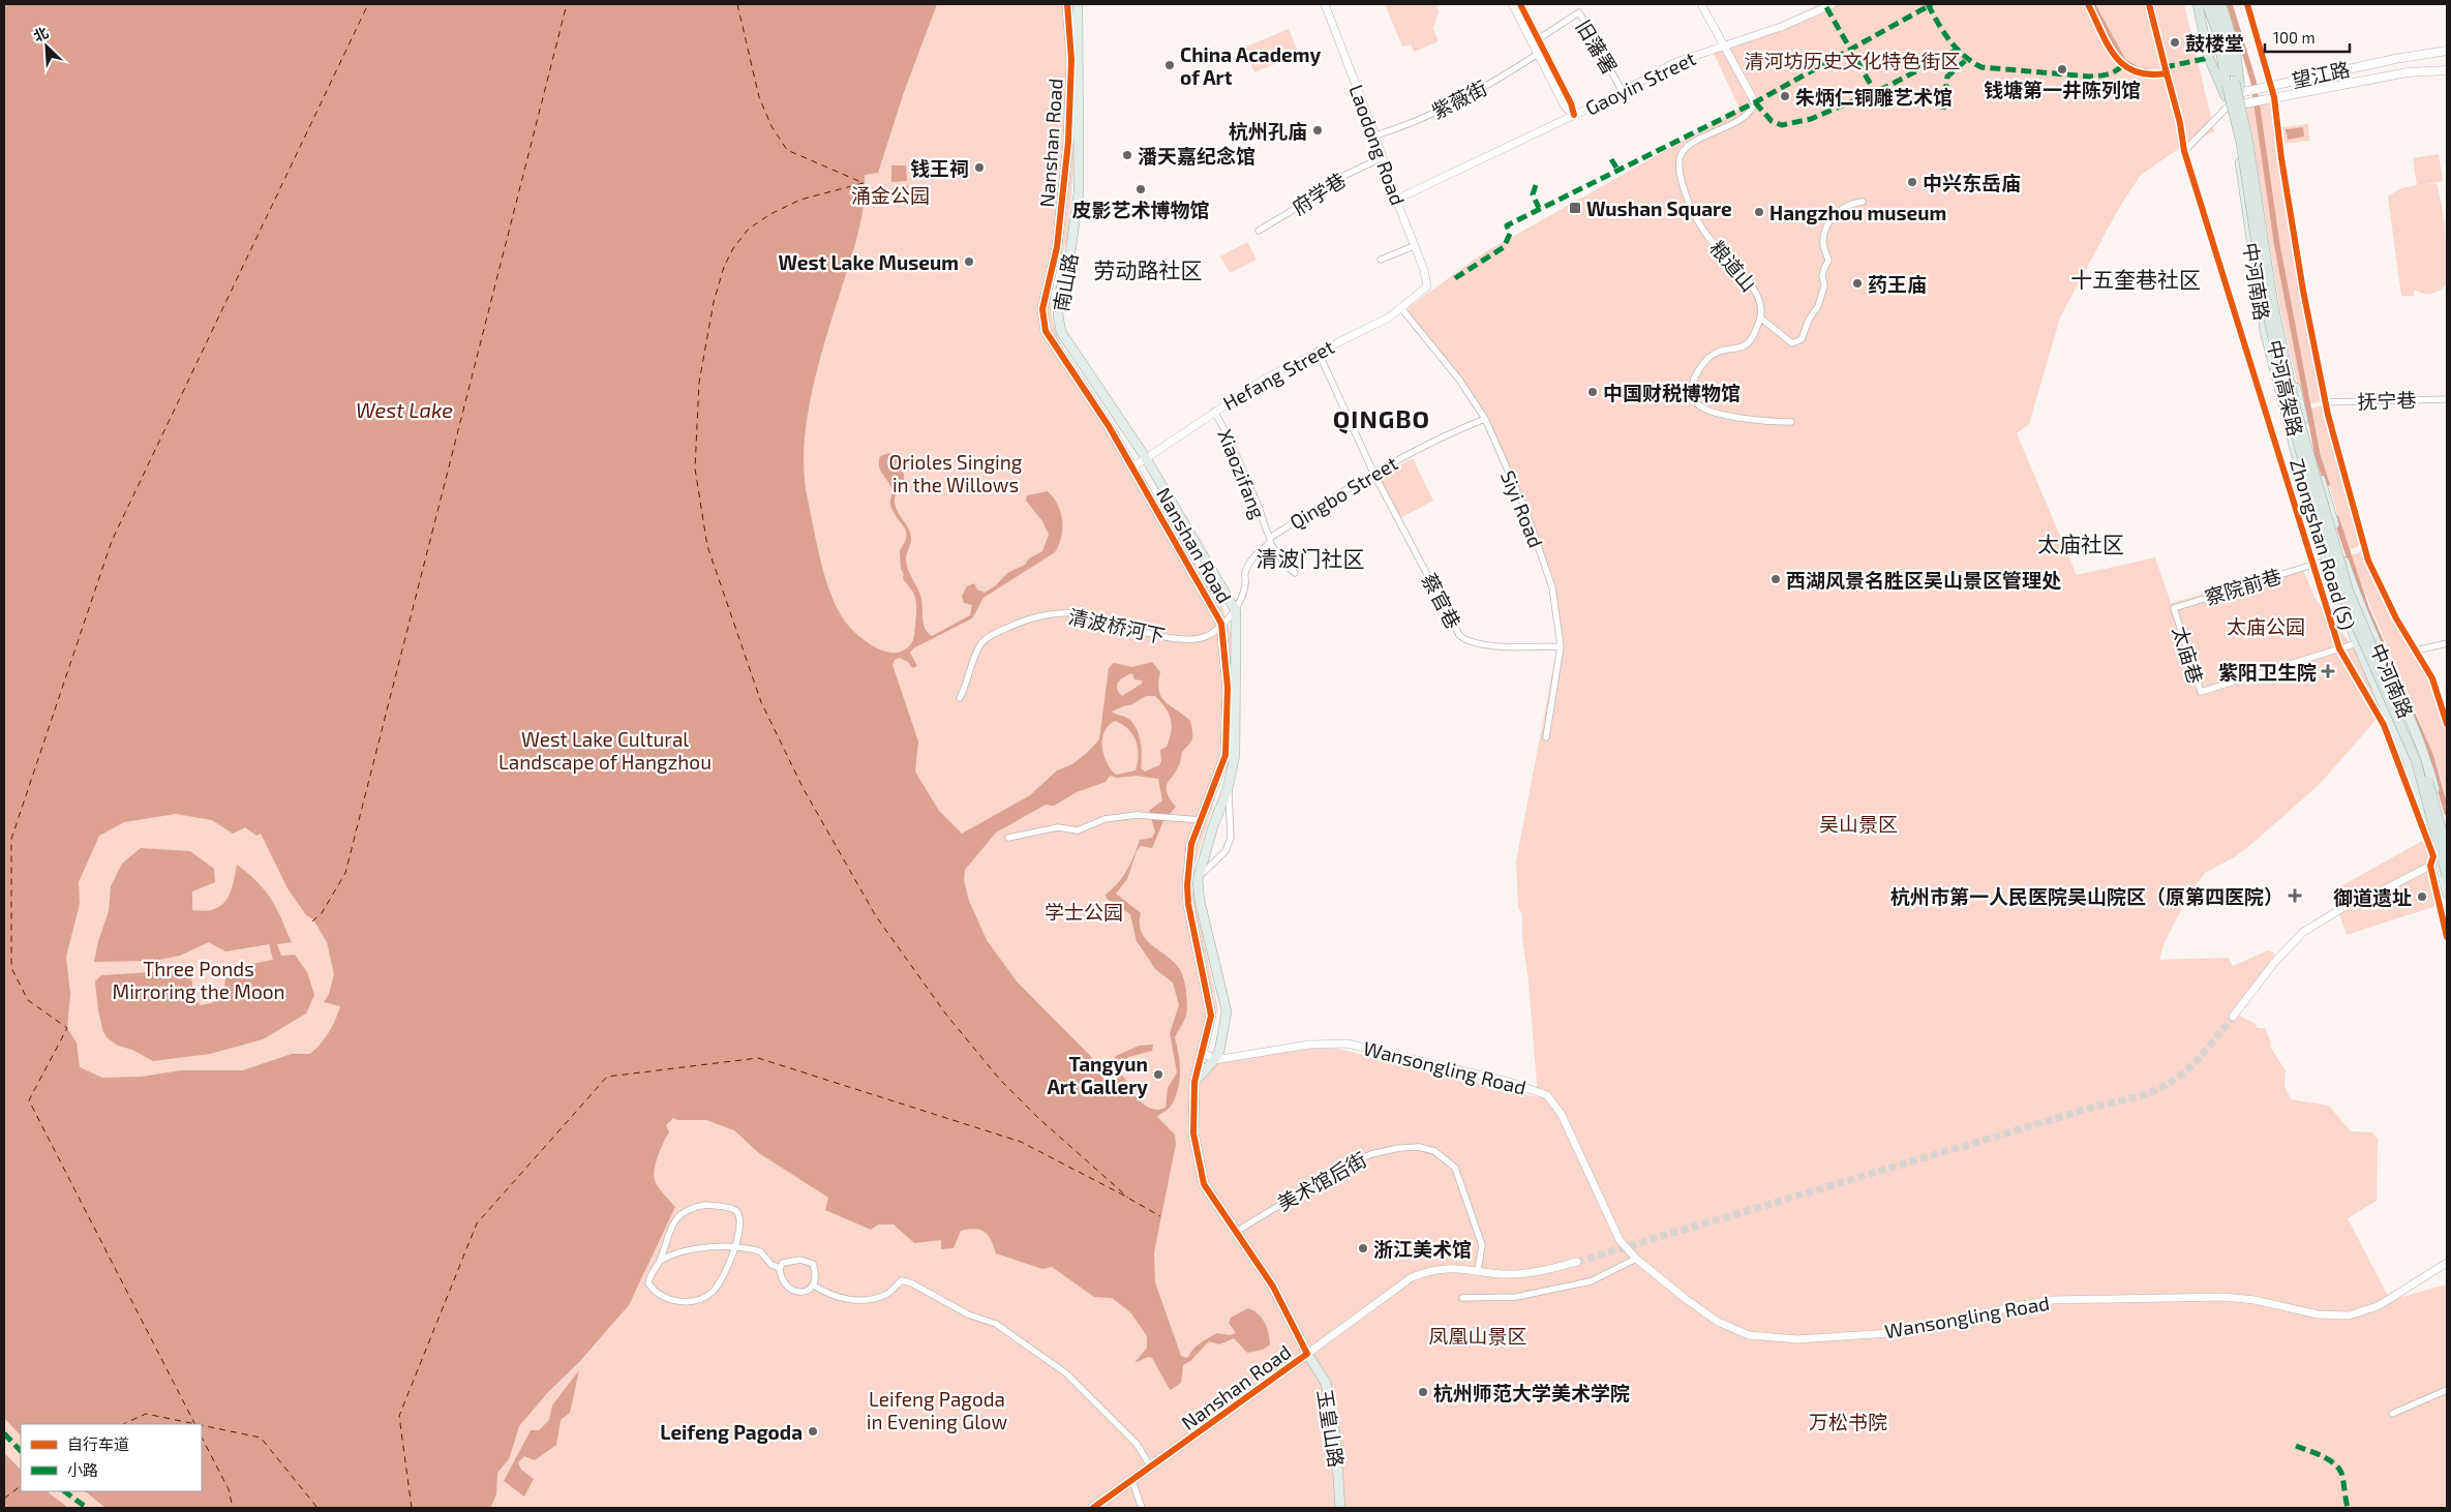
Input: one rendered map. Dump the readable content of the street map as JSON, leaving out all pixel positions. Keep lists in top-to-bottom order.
{
  "streets": {
    "highway": ["中河高架路"],
    "main road": [
      "望江路",
      "Nanshan Road",
      "中河南路",
      "南山路",
      "玉皇山路"
    ],
    "street": [
      "旧藩署",
      "Gaoyin Street",
      "紫薇街",
      "Laodong Road",
      "府学巷",
      "粮道山",
      "Hefang Street",
      "抚宁巷",
      "Xiaozifang",
      "Qingbo Street",
      "Siyi Road",
      "Zhongshan Road (S)",
      "察院前巷",
      "蔡官巷",
      "清波桥河下",
      "太庙巷",
      "Wansongling Road",
      "美术馆后街"
    ]
  },
  "crossings": [
    ["旧藩署", "Gaoyin Street"],
    ["望江路", "中河南路"],
    ["望江路", "Zhongshan Road (S)"],
    ["Gaoyin Street", "Laodong Road"],
    ["紫薇街", "Laodong Road"],
    ["Nanshan Road", "Hefang Street"],
    ["Nanshan Road", "Qingbo Street"],
    ["Nanshan Road", "清波桥河下"],
    ["Nanshan Road", "美术馆后街"],
    ["Nanshan Road", "玉皇山路"],
    ["Laodong Road", "府学巷"],
    ["Laodong Road", "Hefang Street"],
    ["中河南路", "中河高架路"],
    ["中河南路", "Zhongshan Road (S)"],
    ["中河南路", "察院前巷"],
    ["中河南路", "太庙巷"],
    ["南山路", "Hefang Street"],
    ["南山路", "Qingbo Street"],
    ["Hefang Street", "Xiaozifang"],
    ["Hefang Street", "Siyi Road"],
    ["Hefang Street", "蔡官巷"],
    ["Xiaozifang", "Qingbo Street"],
    ["Qingbo Street", "Siyi Road"],
    ["Qingbo Street", "蔡官巷"],
    ["Qingbo Street", "清波桥河下"],
    ["Siyi Road", "蔡官巷"],
    ["Zhongshan Road (S)", "察院前巷"],
    ["Zhongshan Road (S)", "太庙巷"],
    ["察院前巷", "太庙巷"]
  ],
  "districts": [
    "劳动路社区",
    "十五奎巷社区",
    "QINGBO",
    "太庙社区",
    "清波门社区"
  ],
  "water": ["West Lake"],
  "parks": [
    "清河坊历史文化特色街区",
    "涌金公园",
    "Orioles Singing in the Willows",
    "太庙公园",
    "West Lake Cultural Landscape of Hangzhou",
    "吴山景区",
    "学士公园",
    "Three Ponds Mirroring the Moon",
    "凤凰山景区",
    "Leifeng Pagoda in Evening Glow",
    "万松书院"
  ],
  "places": {
    "other": [
      "鼓楼堂",
      "China Academy of Art",
      "钱塘第一井陈列馆",
      "朱炳仁铜雕艺术馆",
      "杭州孔庙",
      "潘天嘉纪念馆",
      "钱王祠",
      "中兴东岳庙",
      "皮影艺术博物馆",
      "Hangzhou museum",
      "West Lake Museum",
      "药王庙",
      "中国财税博物馆",
      "西湖风景名胜区吴山景区管理处",
      "御道遗址",
      "Tangyun Art Gallery",
      "浙江美术馆",
      "杭州师范大学美术学院",
      "Leifeng Pagoda"
    ],
    "transit": ["Wushan Square"],
    "health": ["紫阳卫生院", "杭州市第一人民医院吴山院区（原第四医院）"]
  },
  "legend": ["自行车道", "小路"],
  "scale_bar": "100 m",
  "north": "top left"
}
